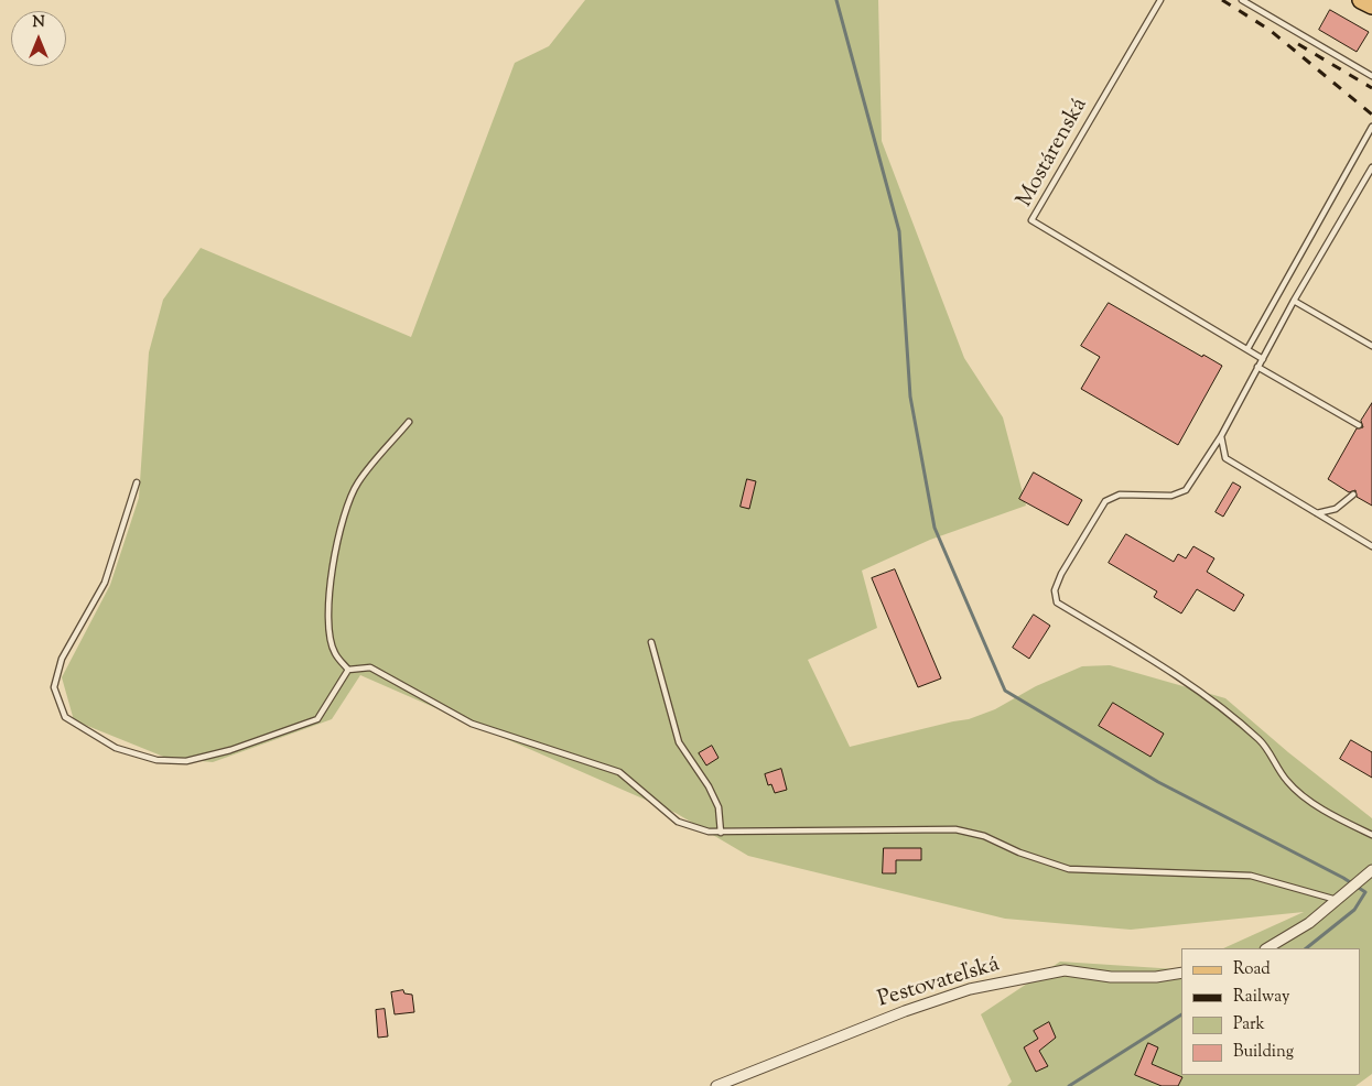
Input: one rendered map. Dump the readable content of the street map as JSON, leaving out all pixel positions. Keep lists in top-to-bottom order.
{
  "streets": {
    "street": ["Pestovateľská"],
    "lane": ["Mostárenská"]
  },
  "legend": [
    "Road",
    "Railway",
    "Park",
    "Building"
  ],
  "north": "top"
}
